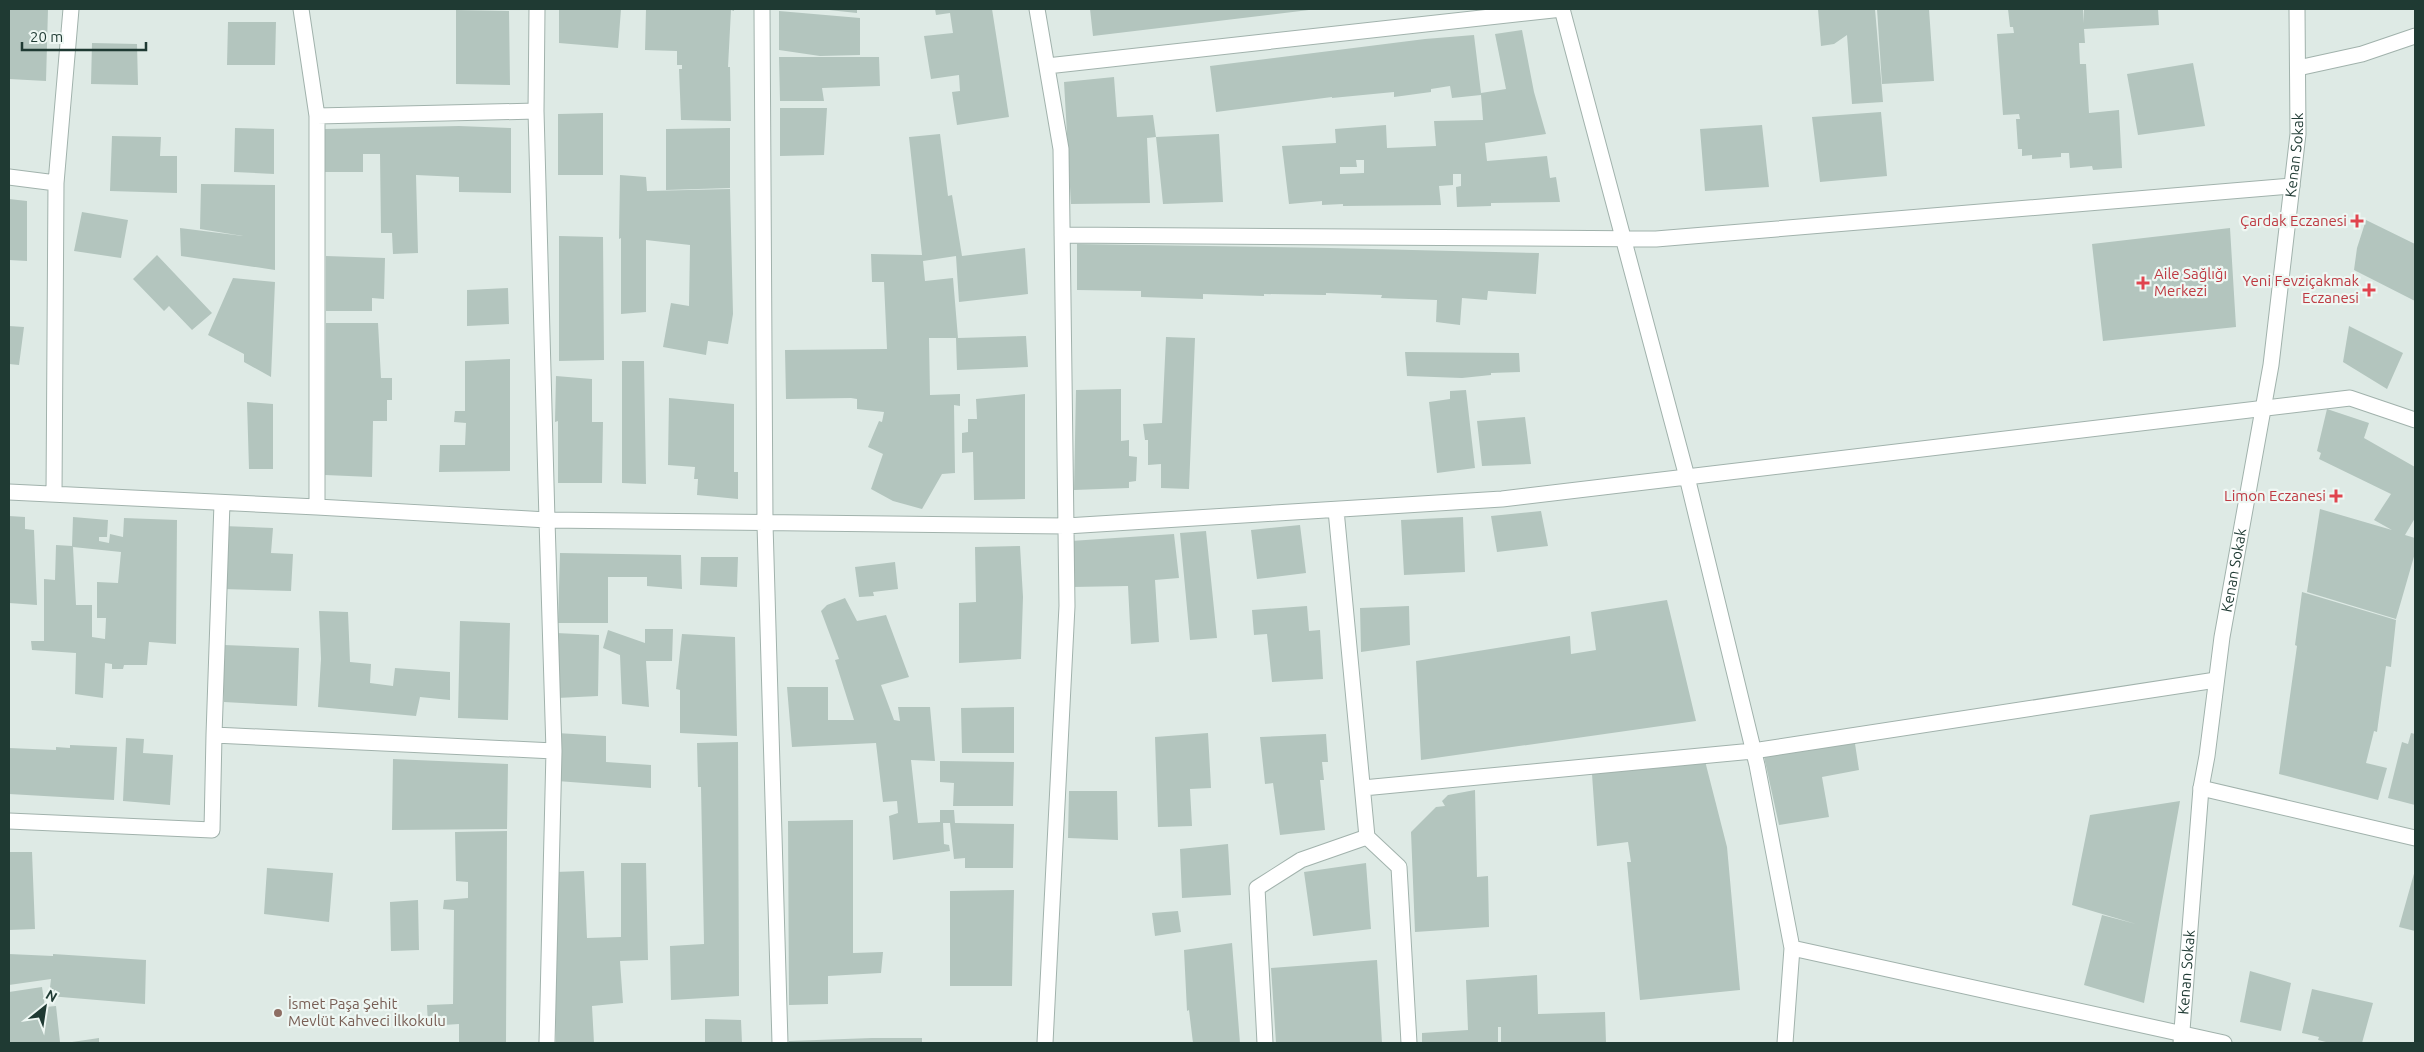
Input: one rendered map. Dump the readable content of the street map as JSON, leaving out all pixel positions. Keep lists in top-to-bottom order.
{
  "streets": {
    "street": ["Kenan Sokak"]
  },
  "places": {
    "health": [
      "Çardak Eczanesi",
      "Aile Sağlığı Merkezi",
      "Yeni Fevziçakmak Eczanesi",
      "Limon Eczanesi"
    ],
    "other": ["İsmet Paşa Şehit Mevlüt Kahveci İlkokulu"]
  },
  "scale_bar": "20 m",
  "north": "top right"
}
